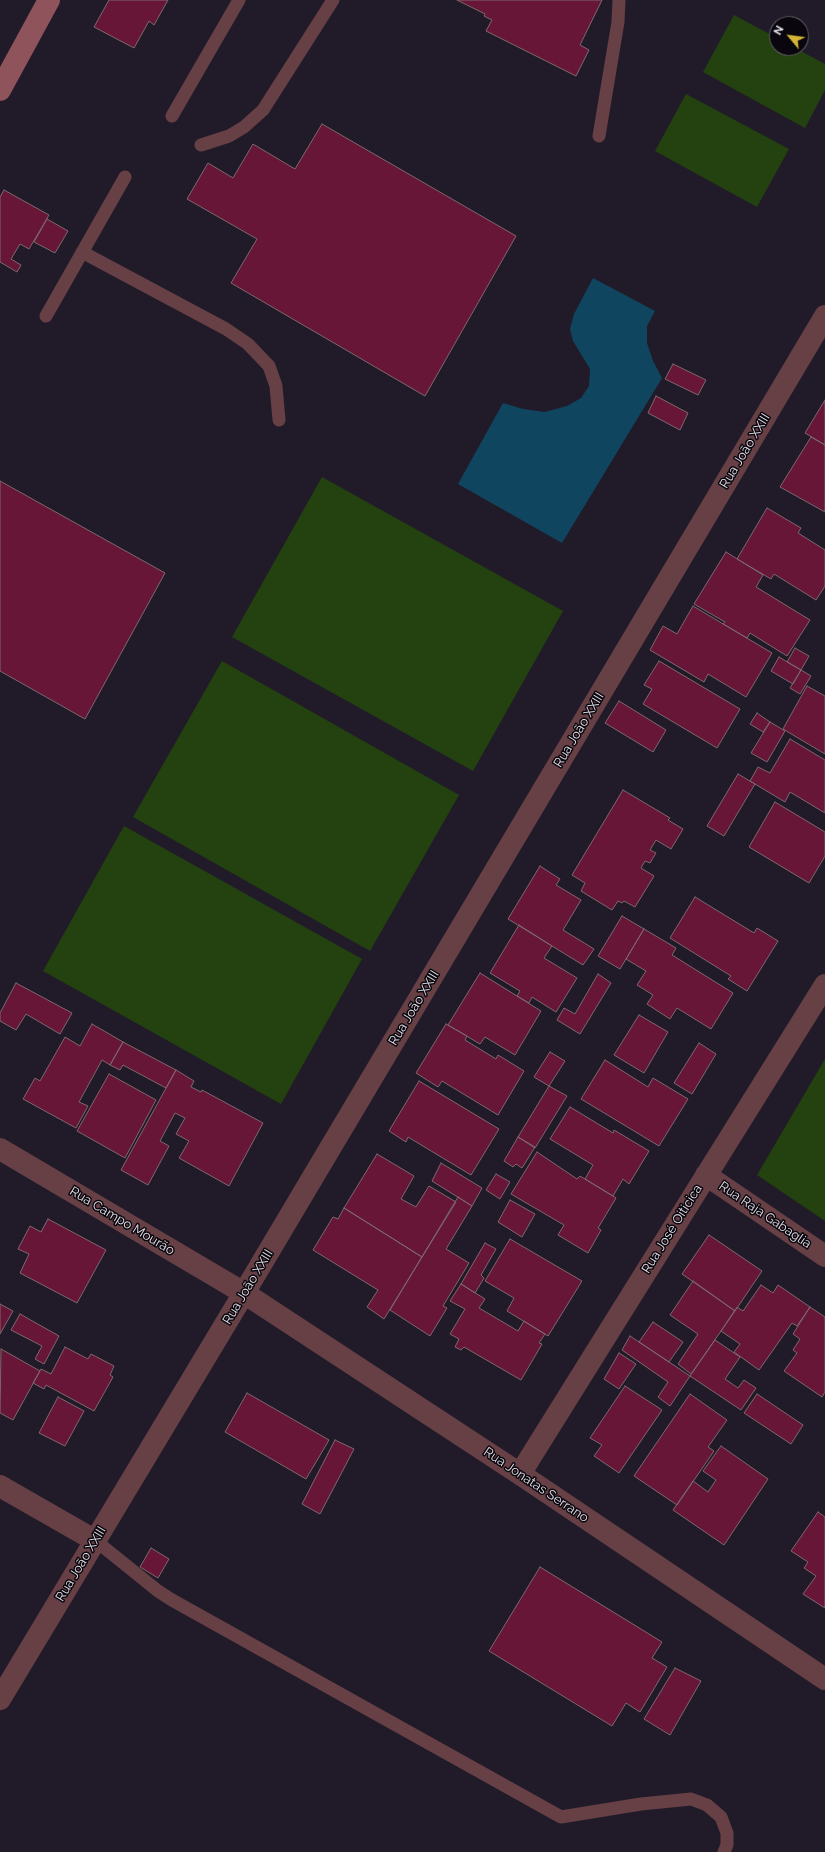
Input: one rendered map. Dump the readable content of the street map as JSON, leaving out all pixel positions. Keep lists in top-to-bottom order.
{
  "streets": {
    "street": [
      "Rua João XXIII",
      "Rua Raja Gabaglia",
      "Rua Campo Mourão",
      "Rua José Oiticica",
      "Rua Jonatas Serrano"
    ]
  },
  "crossings": [
    ["Rua João XXIII", "Rua Campo Mourão"],
    ["Rua João XXIII", "Rua Jonatas Serrano"],
    ["Rua Raja Gabaglia", "Rua José Oiticica"],
    ["Rua Campo Mourão", "Rua Jonatas Serrano"],
    ["Rua José Oiticica", "Rua Jonatas Serrano"]
  ],
  "north": "top left"
}
